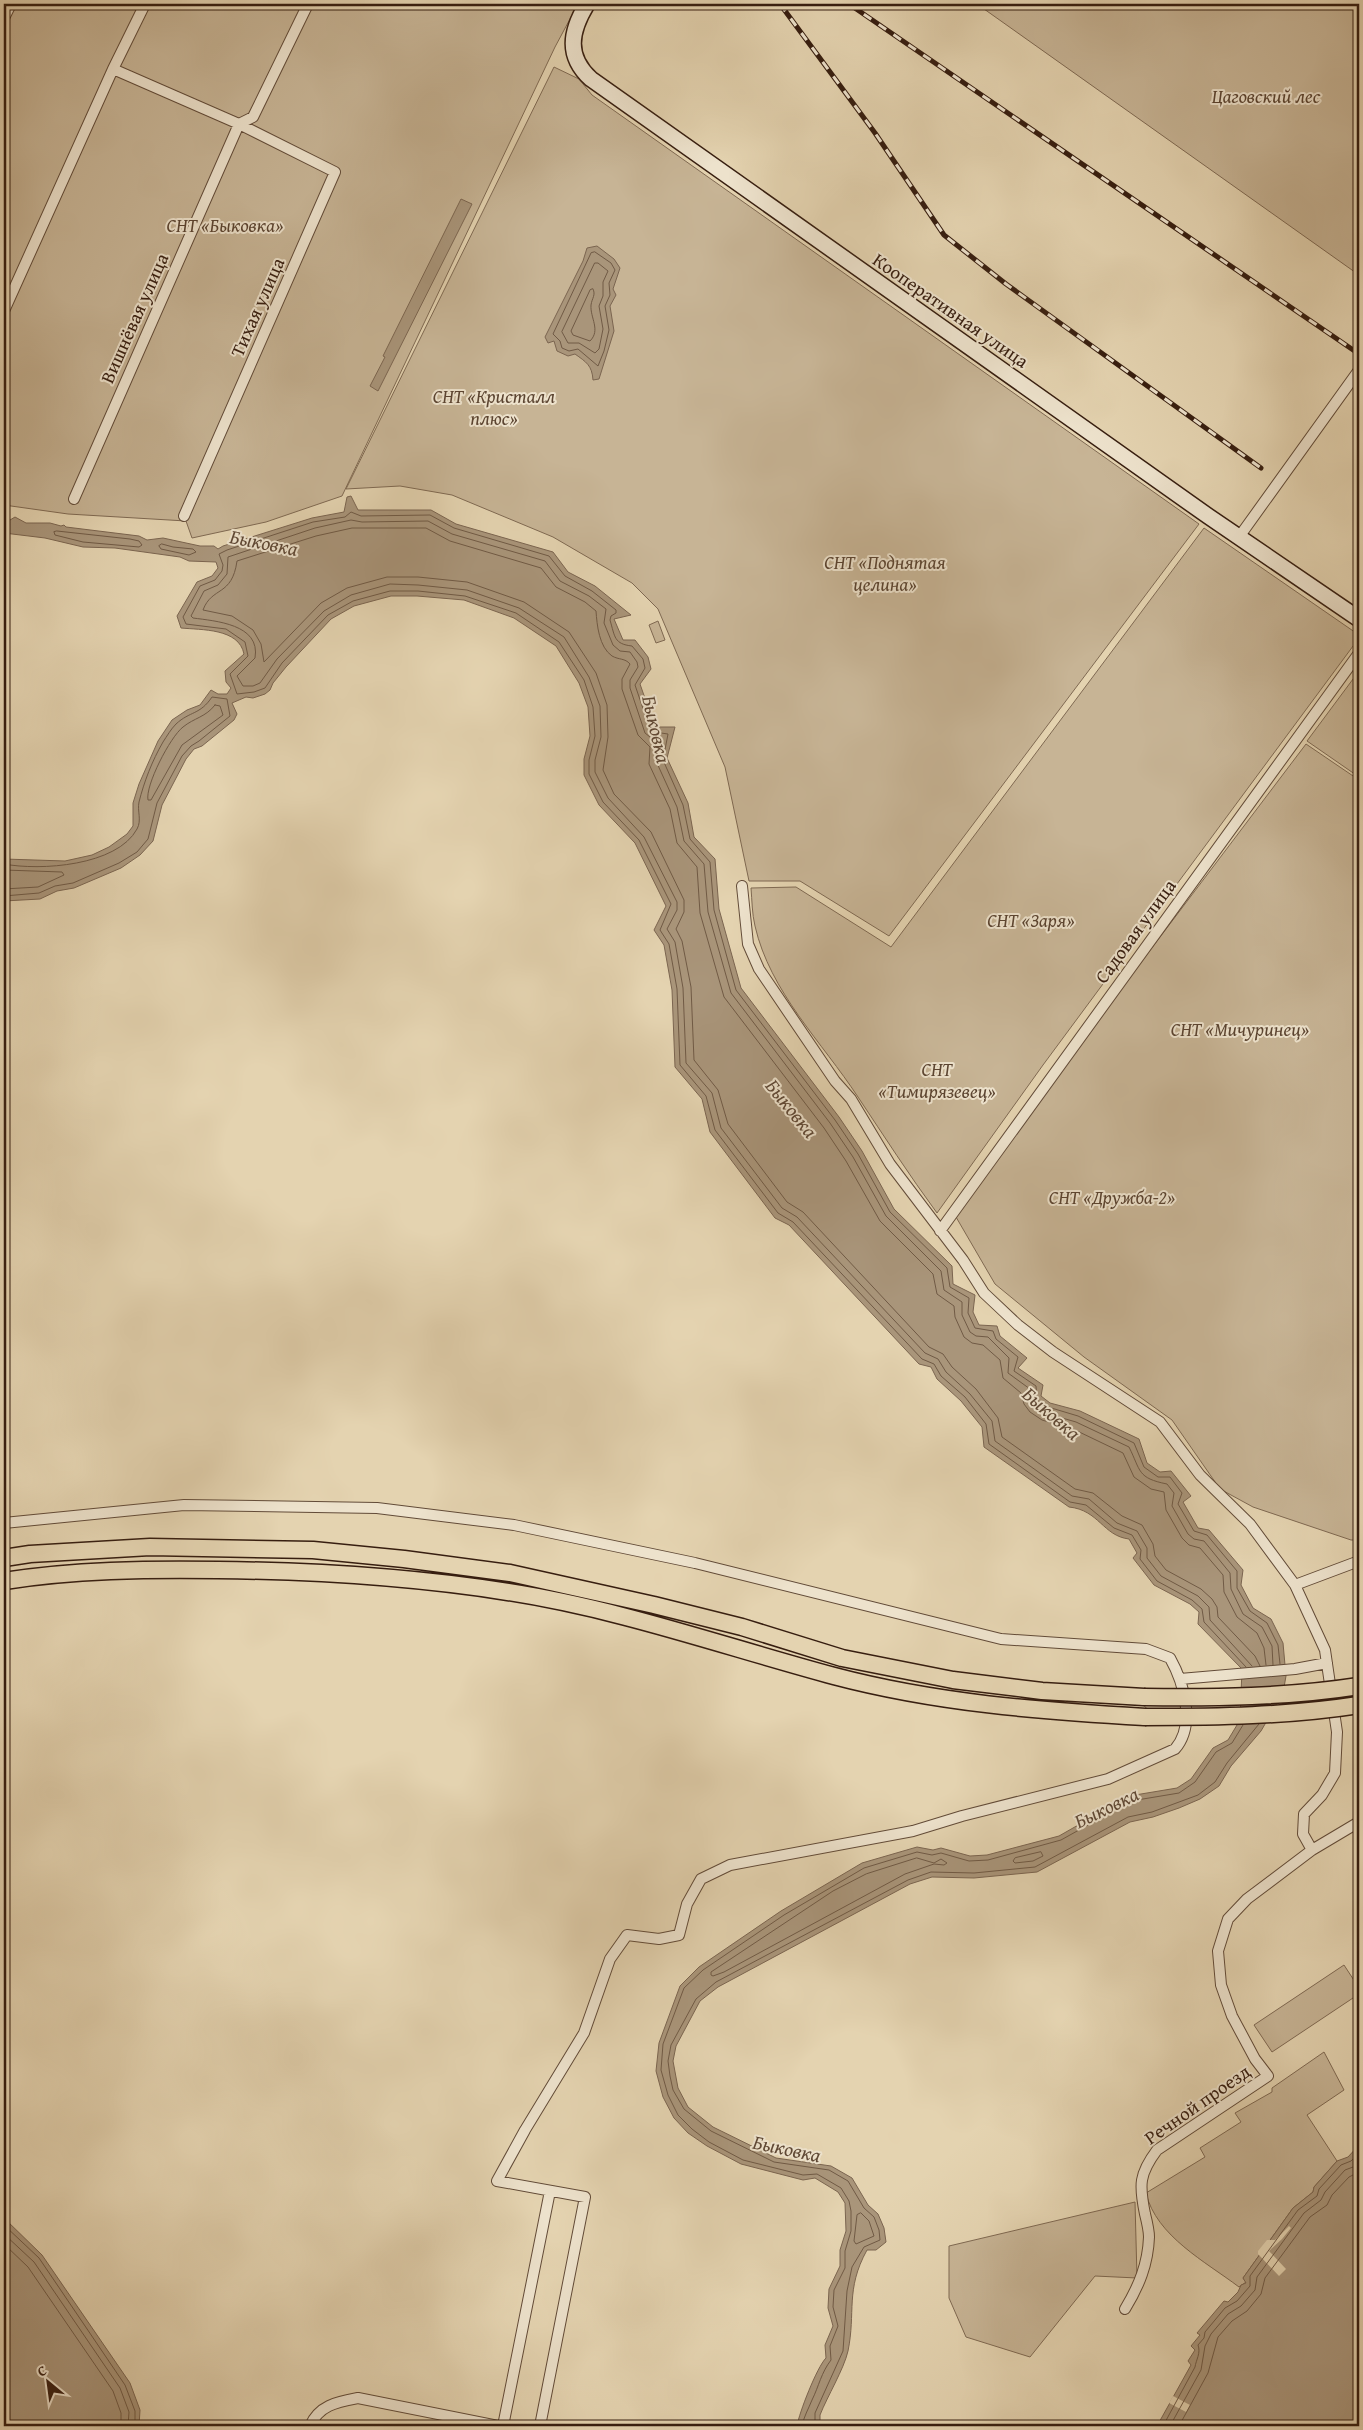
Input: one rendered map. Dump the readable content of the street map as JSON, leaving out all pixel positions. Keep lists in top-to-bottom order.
{
  "streets": {
    "main road": ["Кооперативная улица"],
    "street": [
      "Тихая улица",
      "Вишнёвая улица",
      "Садовая улица",
      "Речной проезд"
    ]
  },
  "crossings": [
    ["Тихая улица", "Вишнёвая улица"]
  ],
  "water": ["Быковка"],
  "parks": [
    "Цаговский лес",
    "СНТ «Быковка»",
    "СНТ «Кристалл плюс»",
    "СНТ «Поднятая целина»",
    "СНТ «Заря»",
    "СНТ «Мичуринец»",
    "СНТ «Тимирязевец»",
    "СНТ «Дружба-2»"
  ],
  "north": "top left"
}
